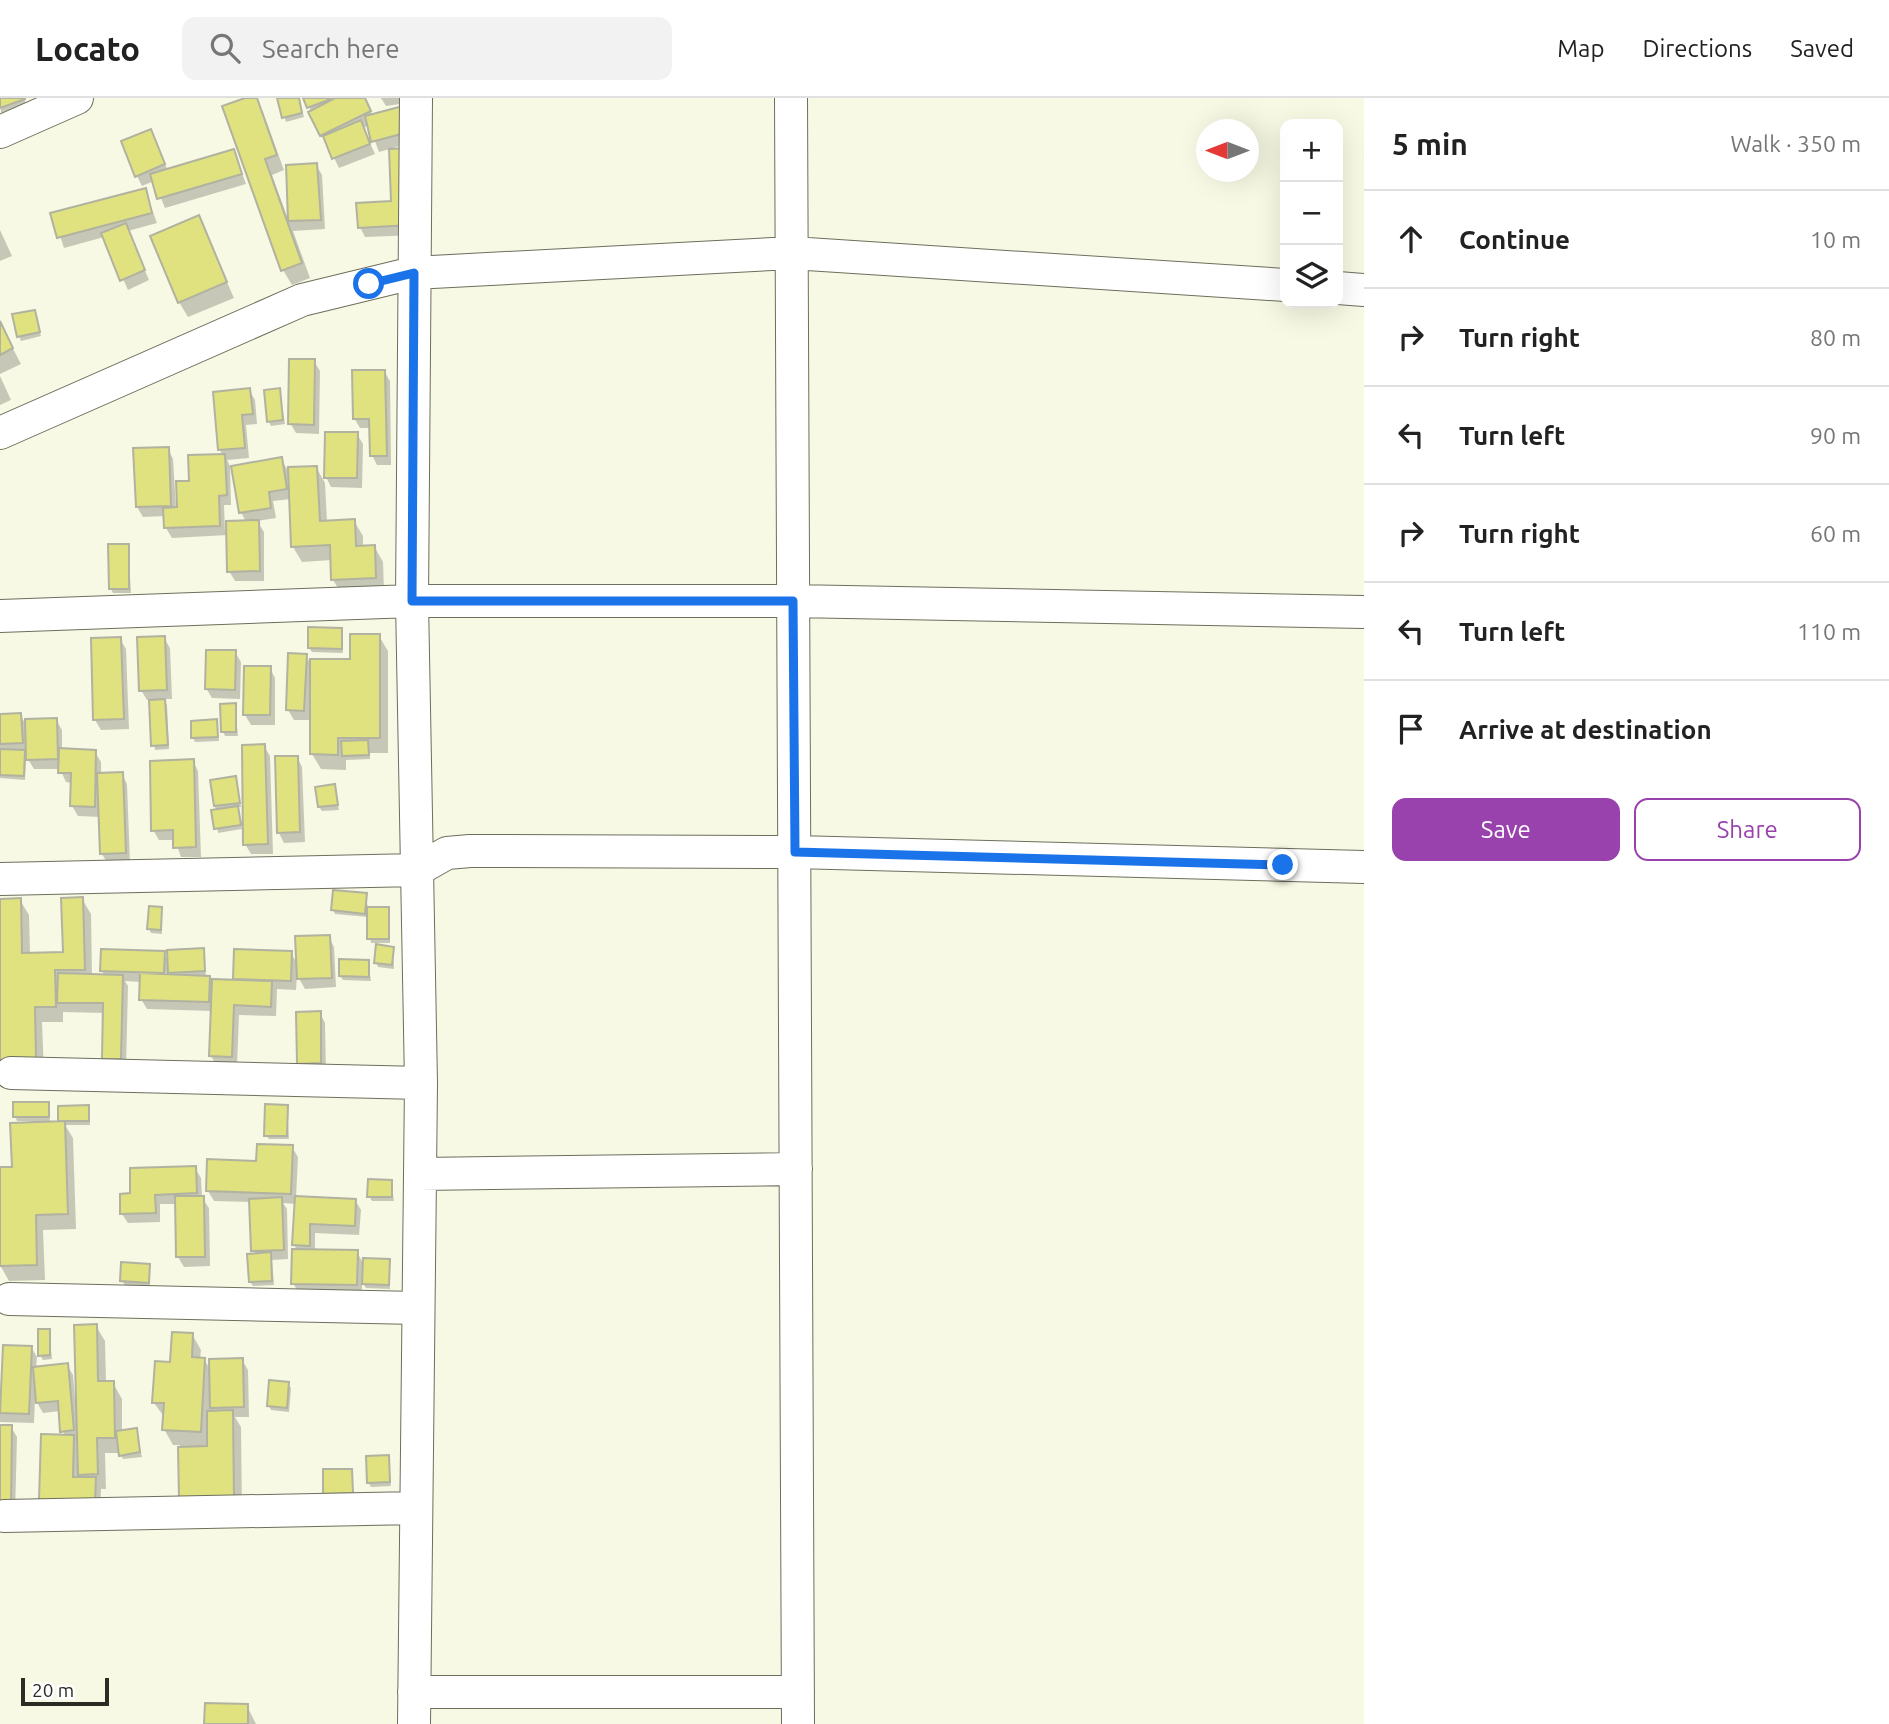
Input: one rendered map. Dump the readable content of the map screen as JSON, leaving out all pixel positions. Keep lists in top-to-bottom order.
{
  "scale_bar": "20 m",
  "north": "left",
  "page": {
    "header": "Locato",
    "search": "Search here",
    "nav": ["Map", "Directions", "Saved"],
    "heading": ["5 min", "Walk · 350 m"],
    "map_buttons": ["+", "−"],
    "list": [
      ["Continue", "10 m"],
      ["Turn right", "80 m"],
      ["Turn left", "90 m"],
      ["Turn right", "60 m"],
      ["Turn left", "110 m"],
      "Arrive at destination"
    ],
    "buttons": ["Save", "Share"],
    "scale": "20 m"
  }
}
